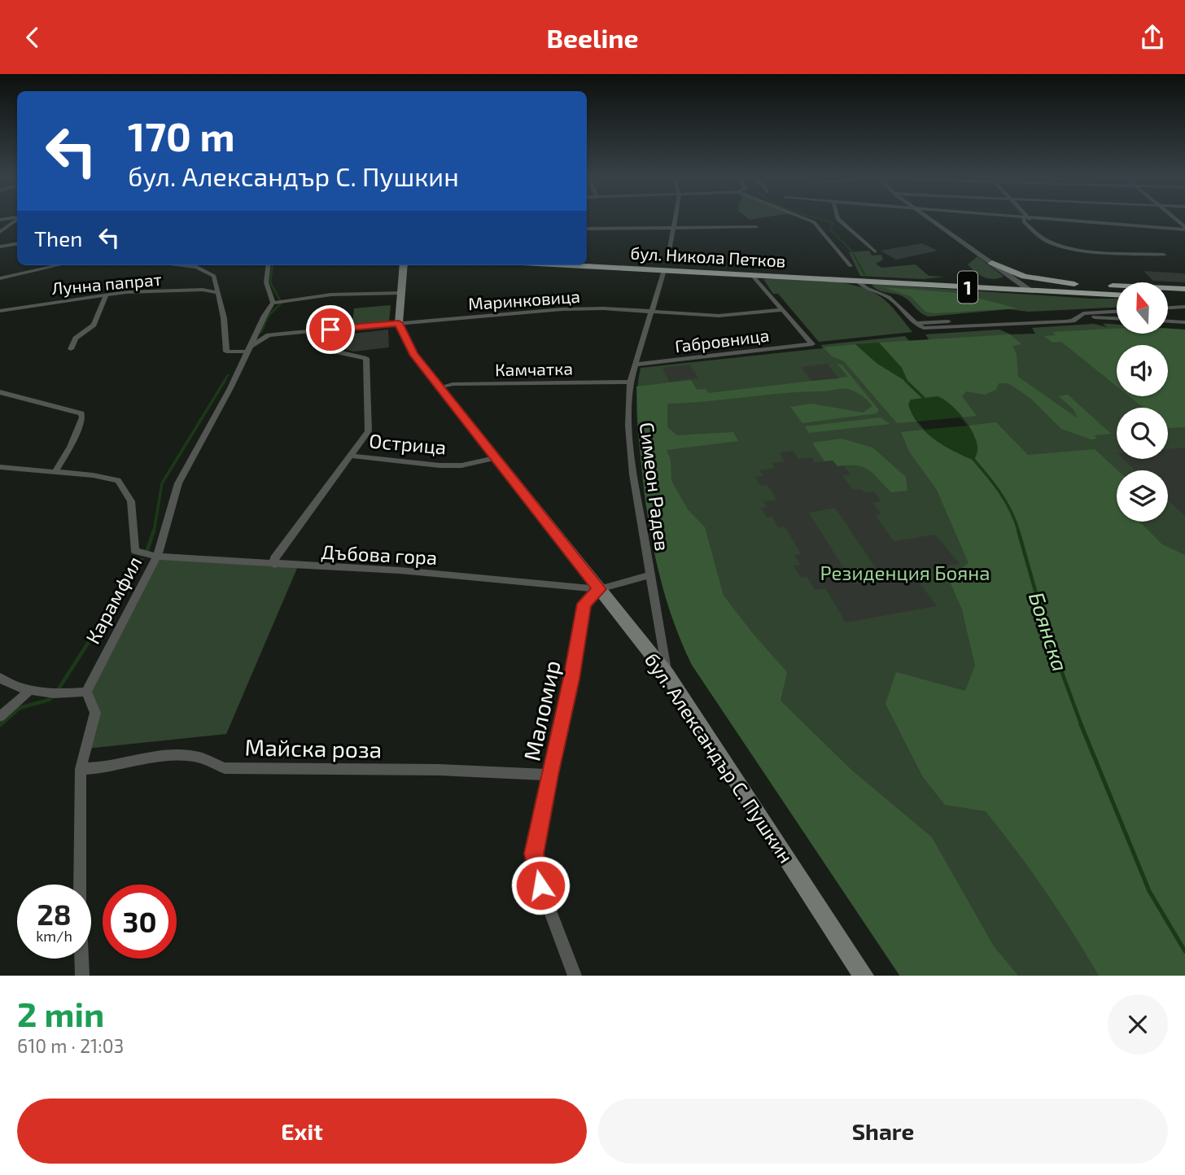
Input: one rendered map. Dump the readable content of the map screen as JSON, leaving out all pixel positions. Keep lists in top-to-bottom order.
{
  "streets": {
    "highway": ["бул. Никола Петков", "1"],
    "main road": ["бул. Александър С. Пушкин"],
    "street": [
      "Лунна папрат",
      "Маринковица",
      "Габровница",
      "Камчатка",
      "Острица",
      "Симеон Радев",
      "Дъбова гора",
      "Карамфил",
      "Маломир",
      "Майска роза"
    ]
  },
  "crossings": [
    ["бул. Никола Петков", "1"],
    ["бул. Никола Петков", "Симеон Радев"],
    ["Маринковица", "Габровница"],
    ["Маринковица", "Симеон Радев"],
    ["Маринковица", "Карамфил"],
    ["Маринковица", "бул. Александър С. Пушкин"],
    ["Габровница", "Симеон Радев"],
    ["Камчатка", "Симеон Радев"],
    ["Камчатка", "бул. Александър С. Пушкин"],
    ["Острица", "бул. Александър С. Пушкин"],
    ["Симеон Радев", "Дъбова гора"],
    ["Симеон Радев", "Маломир"],
    ["Симеон Радев", "бул. Александър С. Пушкин"],
    ["Дъбова гора", "Карамфил"],
    ["Дъбова гора", "Маломир"],
    ["Дъбова гора", "бул. Александър С. Пушкин"],
    ["Маломир", "Майска роза"],
    ["Маломир", "бул. Александър С. Пушкин"]
  ],
  "water": ["Боянска"],
  "parks": ["Резиденция Бояна"],
  "north": "top",
  "page": {
    "header": "Beeline",
    "turn": ["170 m", "бул. Александър С. Пушкин"],
    "then": "Then",
    "speed": "28 km/h",
    "limit": "30",
    "heading": ["2 min", "610 m · 21:03"],
    "buttons": ["Exit", "Share"]
  }
}
